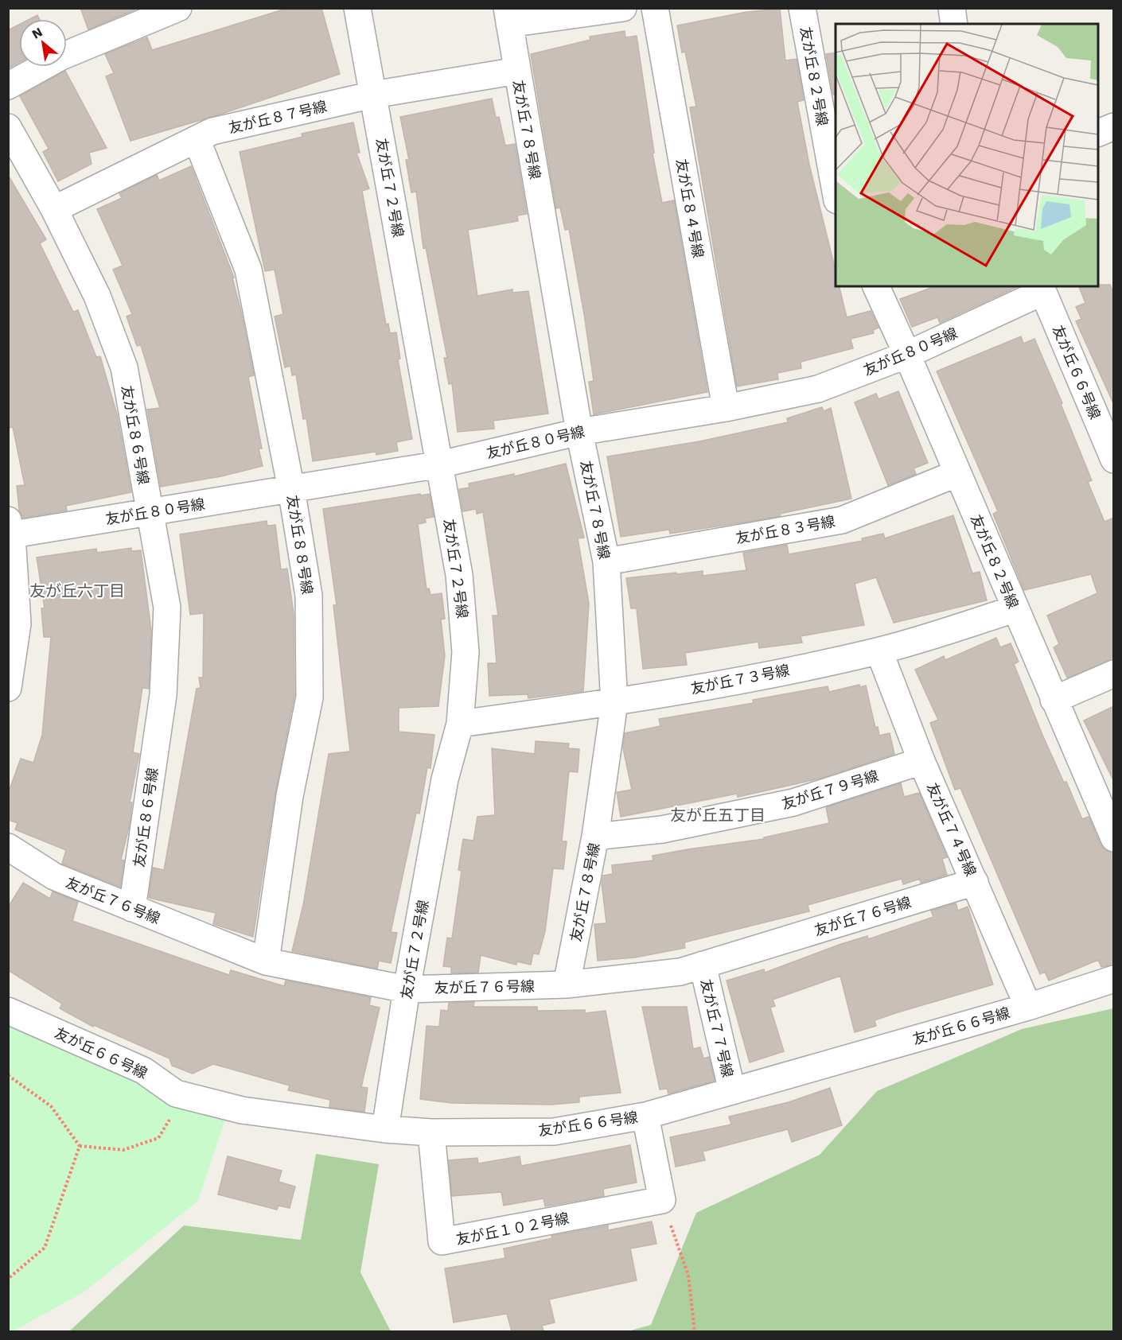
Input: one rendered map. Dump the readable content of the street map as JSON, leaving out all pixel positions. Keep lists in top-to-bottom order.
{
  "streets": {
    "street": [
      "友が丘８２号線",
      "友が丘８７号線",
      "友が丘７８号線",
      "友が丘７２号線",
      "友が丘８４号線",
      "友が丘８０号線",
      "友が丘６６号線",
      "友が丘８６号線",
      "友が丘８３号線",
      "友が丘８８号線",
      "友が丘７３号線",
      "友が丘７９号線",
      "友が丘７４号線",
      "友が丘７６号線",
      "友が丘７７号線",
      "友が丘１０２号線"
    ]
  },
  "crossings": [
    ["友が丘８２号線", "友が丘８０号線"],
    ["友が丘８２号線", "友が丘８３号線"],
    ["友が丘８２号線", "友が丘７３号線"],
    ["友が丘８７号線", "友が丘７８号線"],
    ["友が丘８７号線", "友が丘７２号線"],
    ["友が丘８７号線", "友が丘８６号線"],
    ["友が丘８７号線", "友が丘８８号線"],
    ["友が丘７８号線", "友が丘８０号線"],
    ["友が丘７８号線", "友が丘８３号線"],
    ["友が丘７８号線", "友が丘７３号線"],
    ["友が丘７８号線", "友が丘７９号線"],
    ["友が丘７８号線", "友が丘７６号線"],
    ["友が丘７２号線", "友が丘８０号線"],
    ["友が丘７２号線", "友が丘６６号線"],
    ["友が丘７２号線", "友が丘７３号線"],
    ["友が丘７２号線", "友が丘７６号線"],
    ["友が丘８４号線", "友が丘８０号線"],
    ["友が丘８０号線", "友が丘６６号線"],
    ["友が丘８０号線", "友が丘８６号線"],
    ["友が丘８０号線", "友が丘８８号線"],
    ["友が丘６６号線", "友が丘７４号線"],
    ["友が丘６６号線", "友が丘７７号線"],
    ["友が丘６６号線", "友が丘１０２号線"],
    ["友が丘８６号線", "友が丘７６号線"],
    ["友が丘８８号線", "友が丘７６号線"],
    ["友が丘７３号線", "友が丘７４号線"],
    ["友が丘７９号線", "友が丘７４号線"],
    ["友が丘７４号線", "友が丘７６号線"],
    ["友が丘７６号線", "友が丘７７号線"]
  ],
  "districts": ["友が丘六丁目", "友が丘五丁目"],
  "north": "top left"
}
